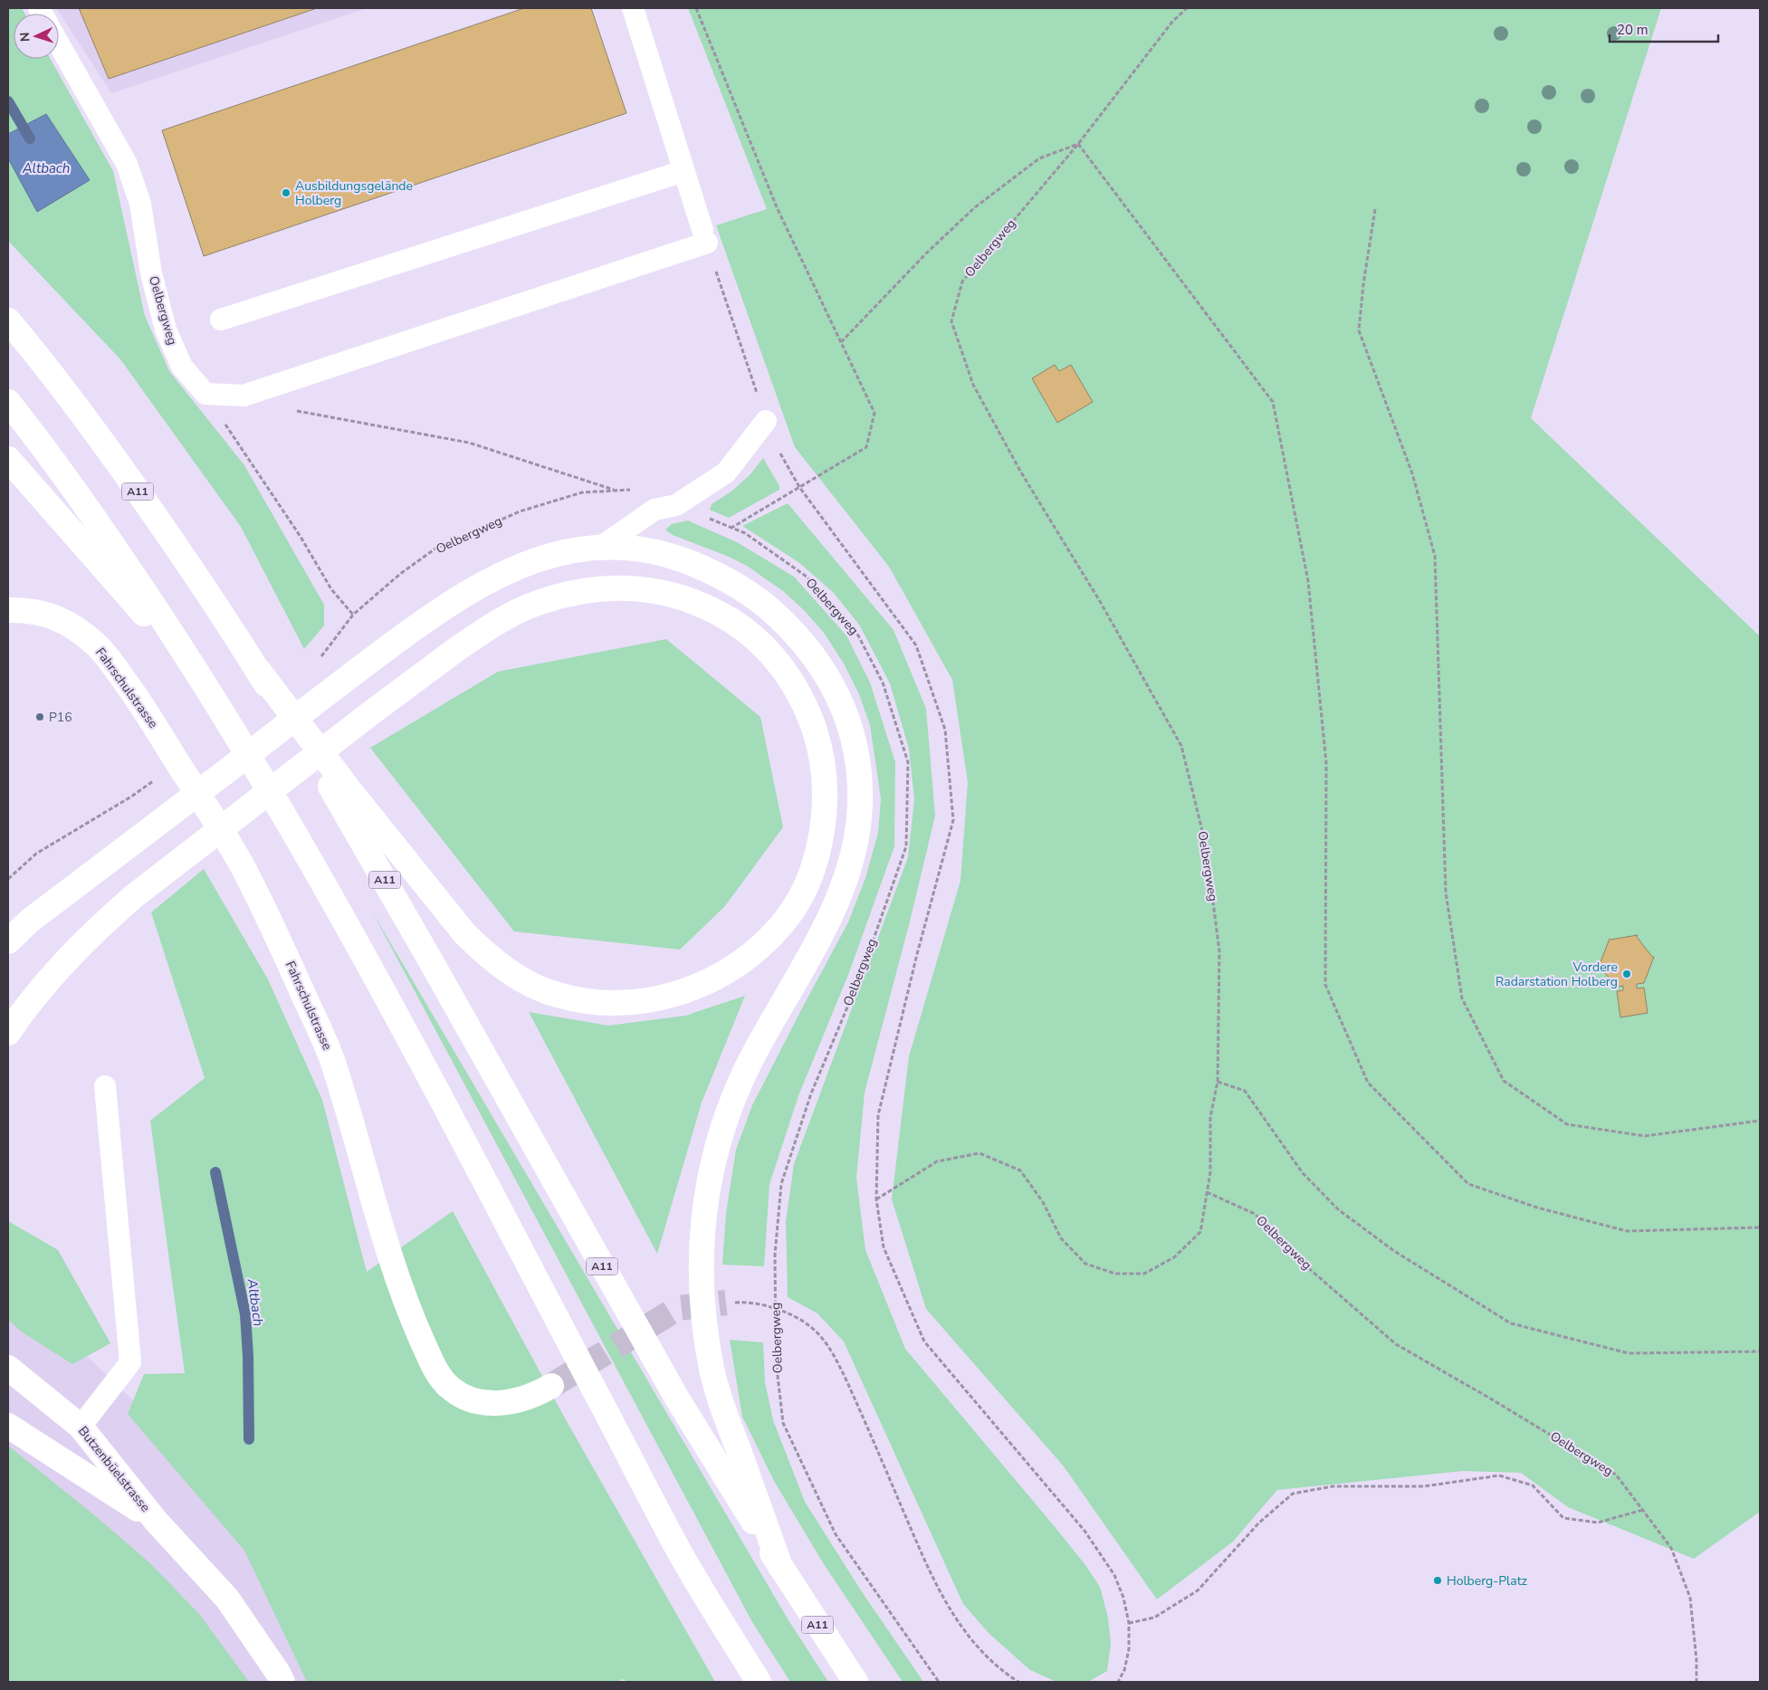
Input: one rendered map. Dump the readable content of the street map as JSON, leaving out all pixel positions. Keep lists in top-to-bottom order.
{
  "streets": {
    "main road": ["A11", "Fahrschulstrasse", "Butzenbüelstrasse"],
    "lane": ["Oelbergweg"]
  },
  "water": ["Altbach"],
  "places": [
    "Ausbildungsgelände Holberg",
    "P16",
    "Vordere Radarstation Holberg",
    "Holberg-Platz"
  ],
  "scale_bar": "20 m",
  "north": "left"
}
